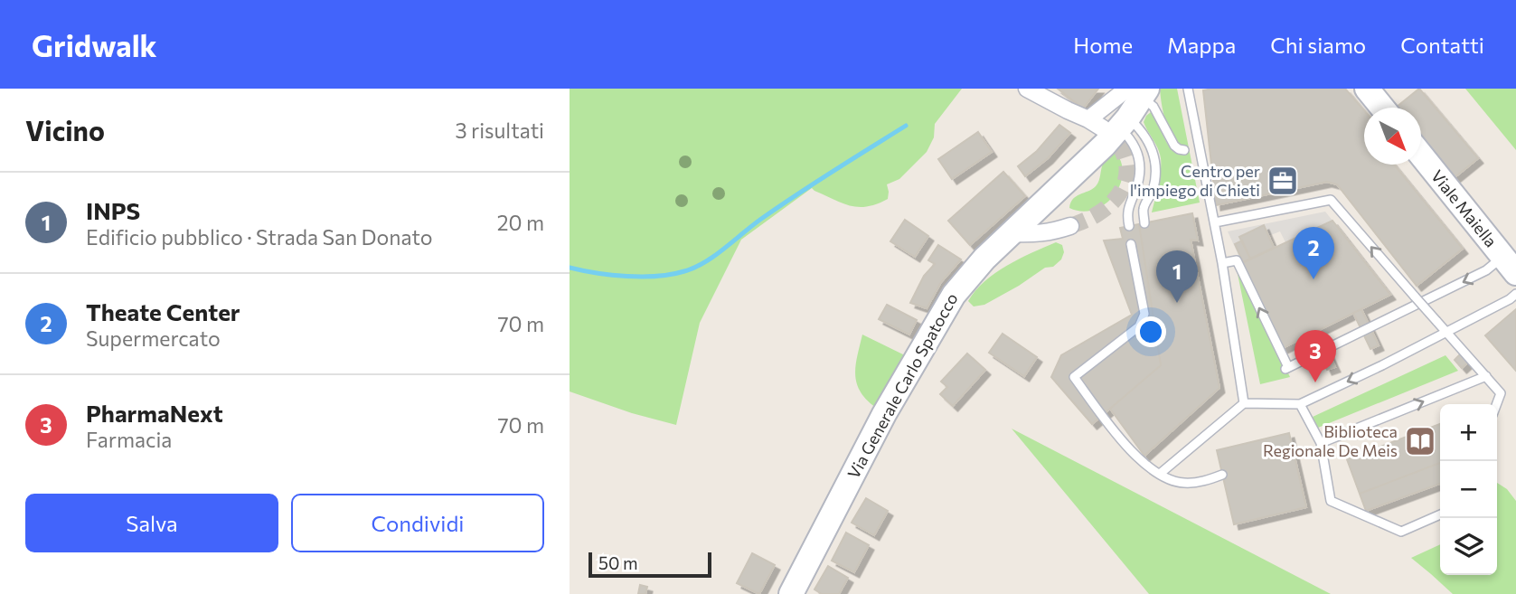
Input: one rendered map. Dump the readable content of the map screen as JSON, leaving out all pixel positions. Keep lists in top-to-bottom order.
{
  "streets": {
    "main road": ["Viale Maiella", "Via Generale Carlo Spatocco"]
  },
  "places": {
    "office": ["Centro per l'impiego di Chieti"],
    "library": ["Biblioteca Regionale De Meis"]
  },
  "scale_bar": "50 m",
  "north": "bottom right",
  "page": {
    "header": "Gridwalk",
    "nav": [
      "Home",
      "Mappa",
      "Chi siamo",
      "Contatti"
    ],
    "heading": ["Vicino", "3 risultati"],
    "list": [
      {
        "mark": "1",
        "name": "INPS",
        "note": "Edificio pubblico · Strada San Donato",
        "value": "20 m"
      },
      {
        "mark": "2",
        "name": "Theate Center",
        "note": "Supermercato",
        "value": "70 m"
      },
      {
        "mark": "3",
        "name": "PharmaNext",
        "note": "Farmacia",
        "value": "70 m"
      }
    ],
    "pins": ["2", "1", "3"],
    "map_buttons": ["+", "−"],
    "buttons": ["Salva", "Condividi"],
    "scale": "50 m"
  }
}
